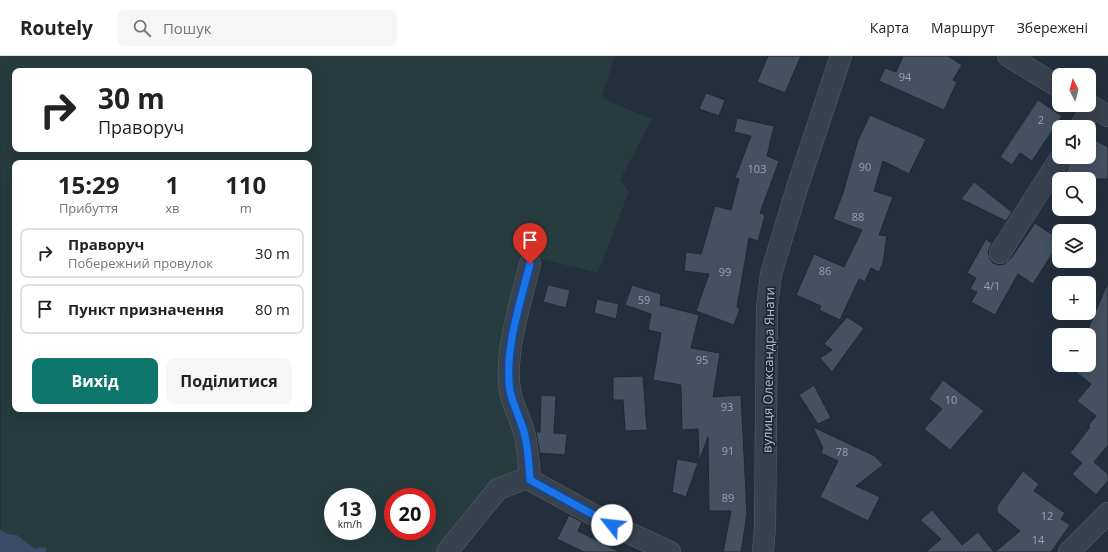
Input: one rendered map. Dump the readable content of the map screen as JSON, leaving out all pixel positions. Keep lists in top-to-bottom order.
{
  "streets": {
    "street": ["вулиця Олександра Янати"]
  },
  "house_numbers": [
    "94",
    "2",
    "90",
    "103",
    "88",
    "86",
    "99",
    "4/1",
    "59",
    "95",
    "10",
    "93",
    "91",
    "78",
    "89",
    "12",
    "14"
  ],
  "north": "top",
  "page": {
    "header": "Routely",
    "search": "Пошук",
    "nav": ["Карта", "Маршрут", "Збережені"],
    "map_buttons": ["+", "−"],
    "turn": ["30 m", "Праворуч"],
    "eta": [
      "15:29",
      "Прибуття",
      "1",
      "хв",
      "110",
      "m"
    ],
    "list": [
      {
        "name": "Праворуч",
        "note": "Побережний провулок",
        "value": "30 m"
      },
      {
        "name": "Пункт призначення",
        "value": "80 m"
      }
    ],
    "buttons": ["Вихід", "Поділитися"],
    "speed": "13 km/h",
    "limit": "20"
  }
}
